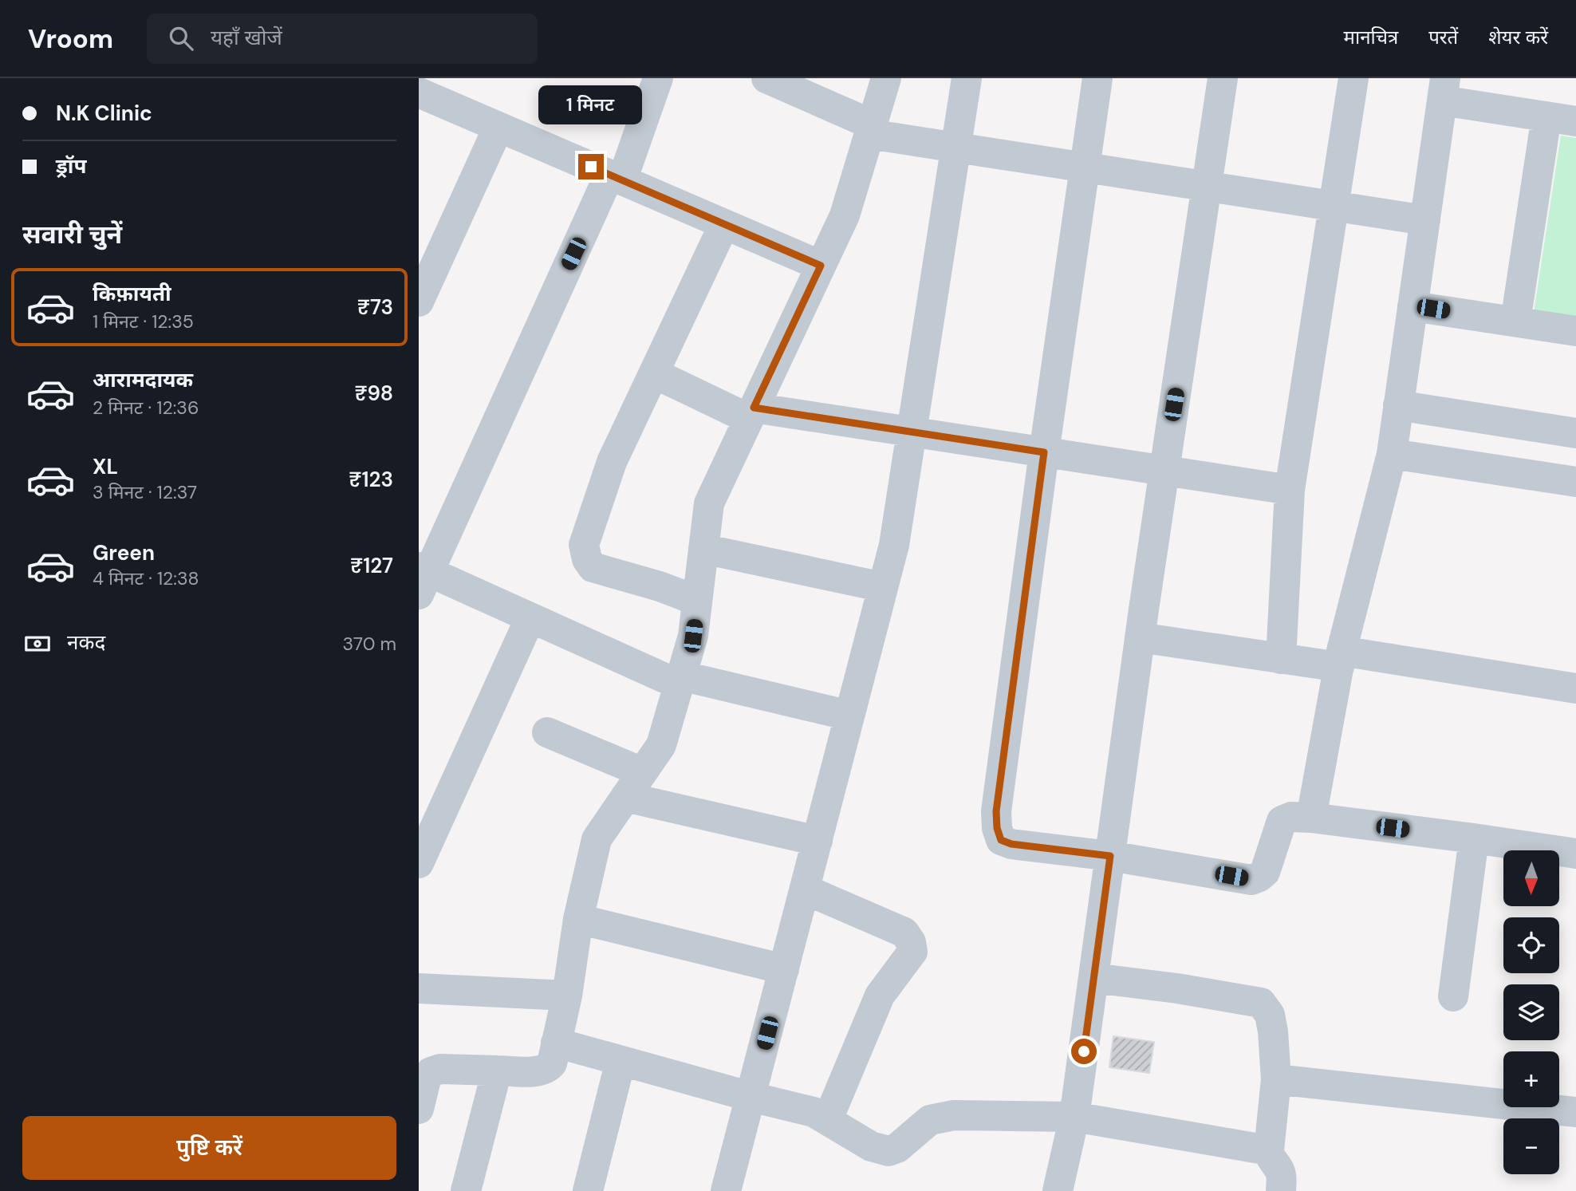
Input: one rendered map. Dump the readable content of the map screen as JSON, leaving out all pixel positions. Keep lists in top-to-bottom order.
{
  "north": "bottom",
  "page": {
    "header": "Vroom",
    "search": "यहाँ खोजें",
    "nav": ["मानचित्र", "परतें", "शेयर करें"],
    "banner": ["N.K Clinic", "ड्रॉप"],
    "bubble": "1 मिनट",
    "heading": "सवारी चुनें",
    "list": [
      {
        "name": "किफ़ायती",
        "note": "1 मिनट · 12:35",
        "value": "₹73"
      },
      {
        "name": "आरामदायक",
        "note": "2 मिनट · 12:36",
        "value": "₹98"
      },
      {
        "name": "XL",
        "note": "3 मिनट · 12:37",
        "value": "₹123"
      },
      {
        "name": "Green",
        "note": "4 मिनट · 12:38",
        "value": "₹127"
      }
    ],
    "pay": ["नकद", "370 m"],
    "map_buttons": ["+", "−"],
    "buttons": "पुष्टि करें"
  }
}
